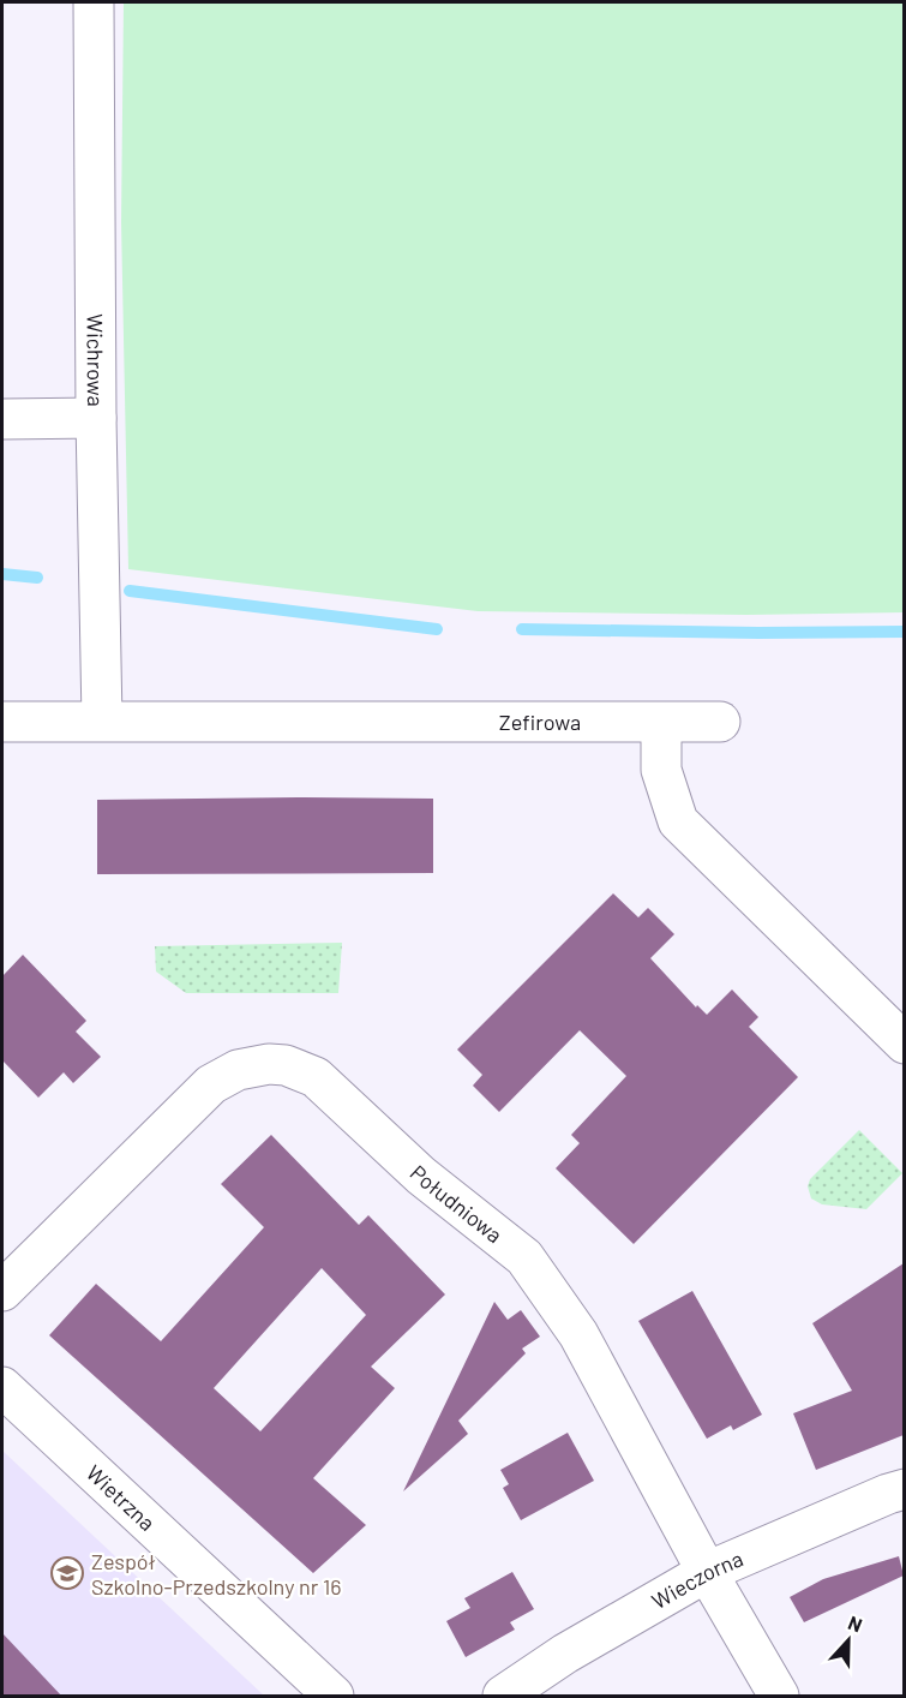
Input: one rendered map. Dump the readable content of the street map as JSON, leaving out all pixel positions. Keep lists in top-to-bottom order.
{
  "streets": {
    "street": [
      "Wichrowa",
      "Zefirowa",
      "Południowa",
      "Wietrzna",
      "Wieczorna"
    ]
  },
  "crossings": [
    ["Wichrowa", "Zefirowa"],
    ["Południowa", "Wieczorna"]
  ],
  "places": {
    "school or university": ["Zespół Szkolno-Przedszkolny nr 16"]
  },
  "north": "top"
}
